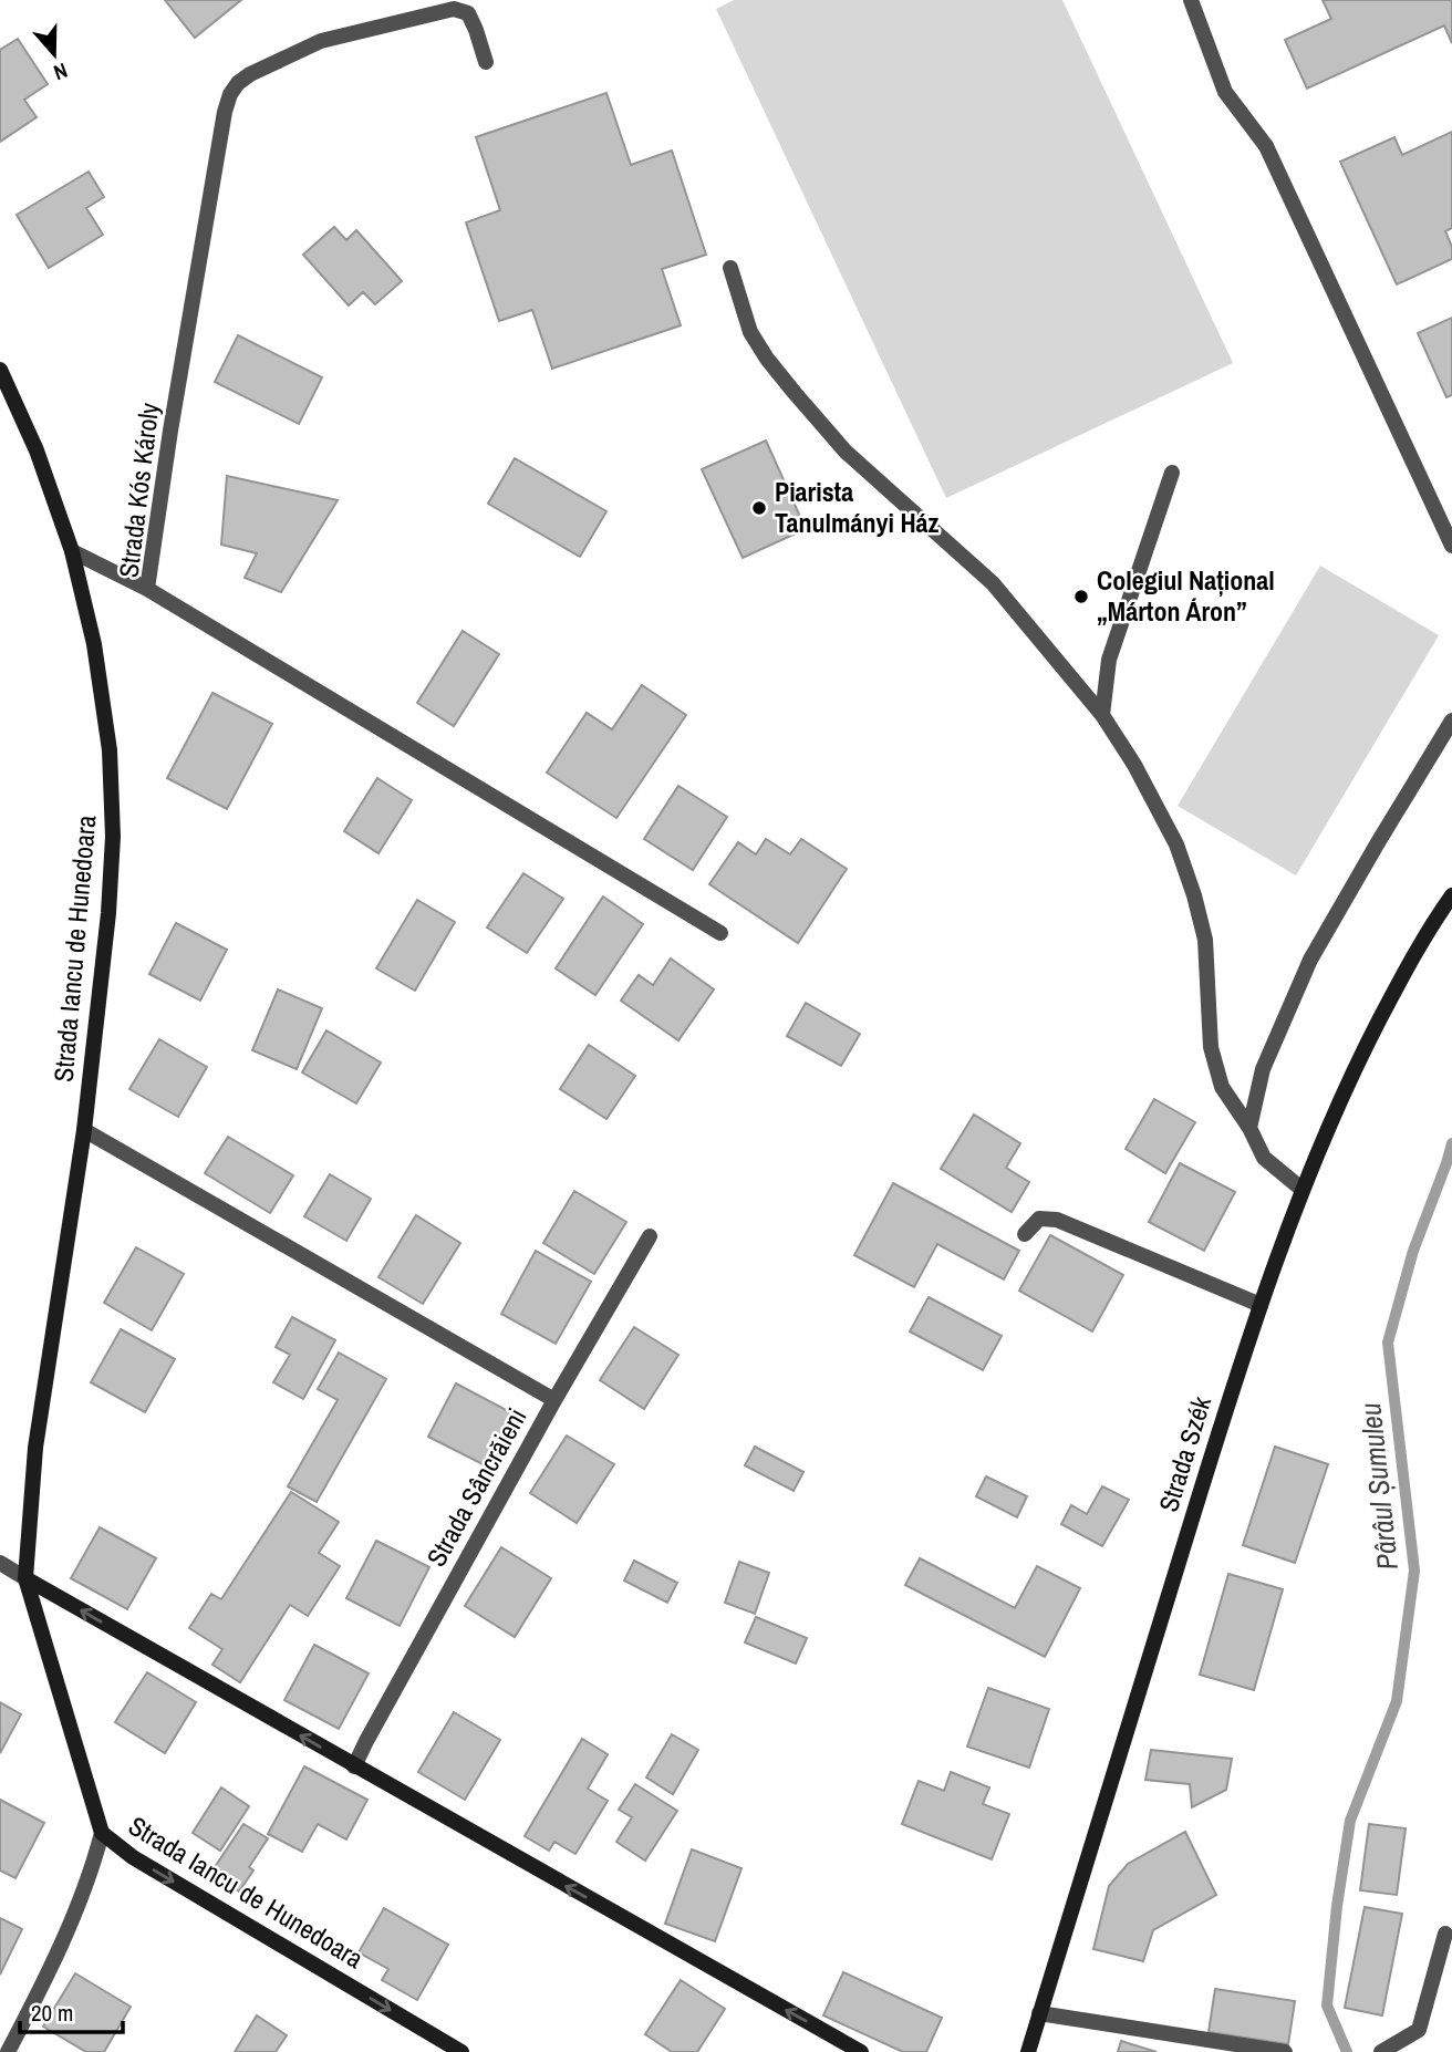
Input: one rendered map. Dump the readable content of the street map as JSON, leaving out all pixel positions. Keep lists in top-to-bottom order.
{
  "streets": {
    "street": [
      "Strada Kós Károly",
      "Strada Iancu de Hunedoara",
      "Strada Szék",
      "Strada Sâncrăieni"
    ]
  },
  "water": ["Pârâul Șumuleu"],
  "places": ["Piarista Tanulmányi Ház", "Colegiul Național „Márton Áron”"],
  "scale_bar": "20 m",
  "north": "bottom"
}
